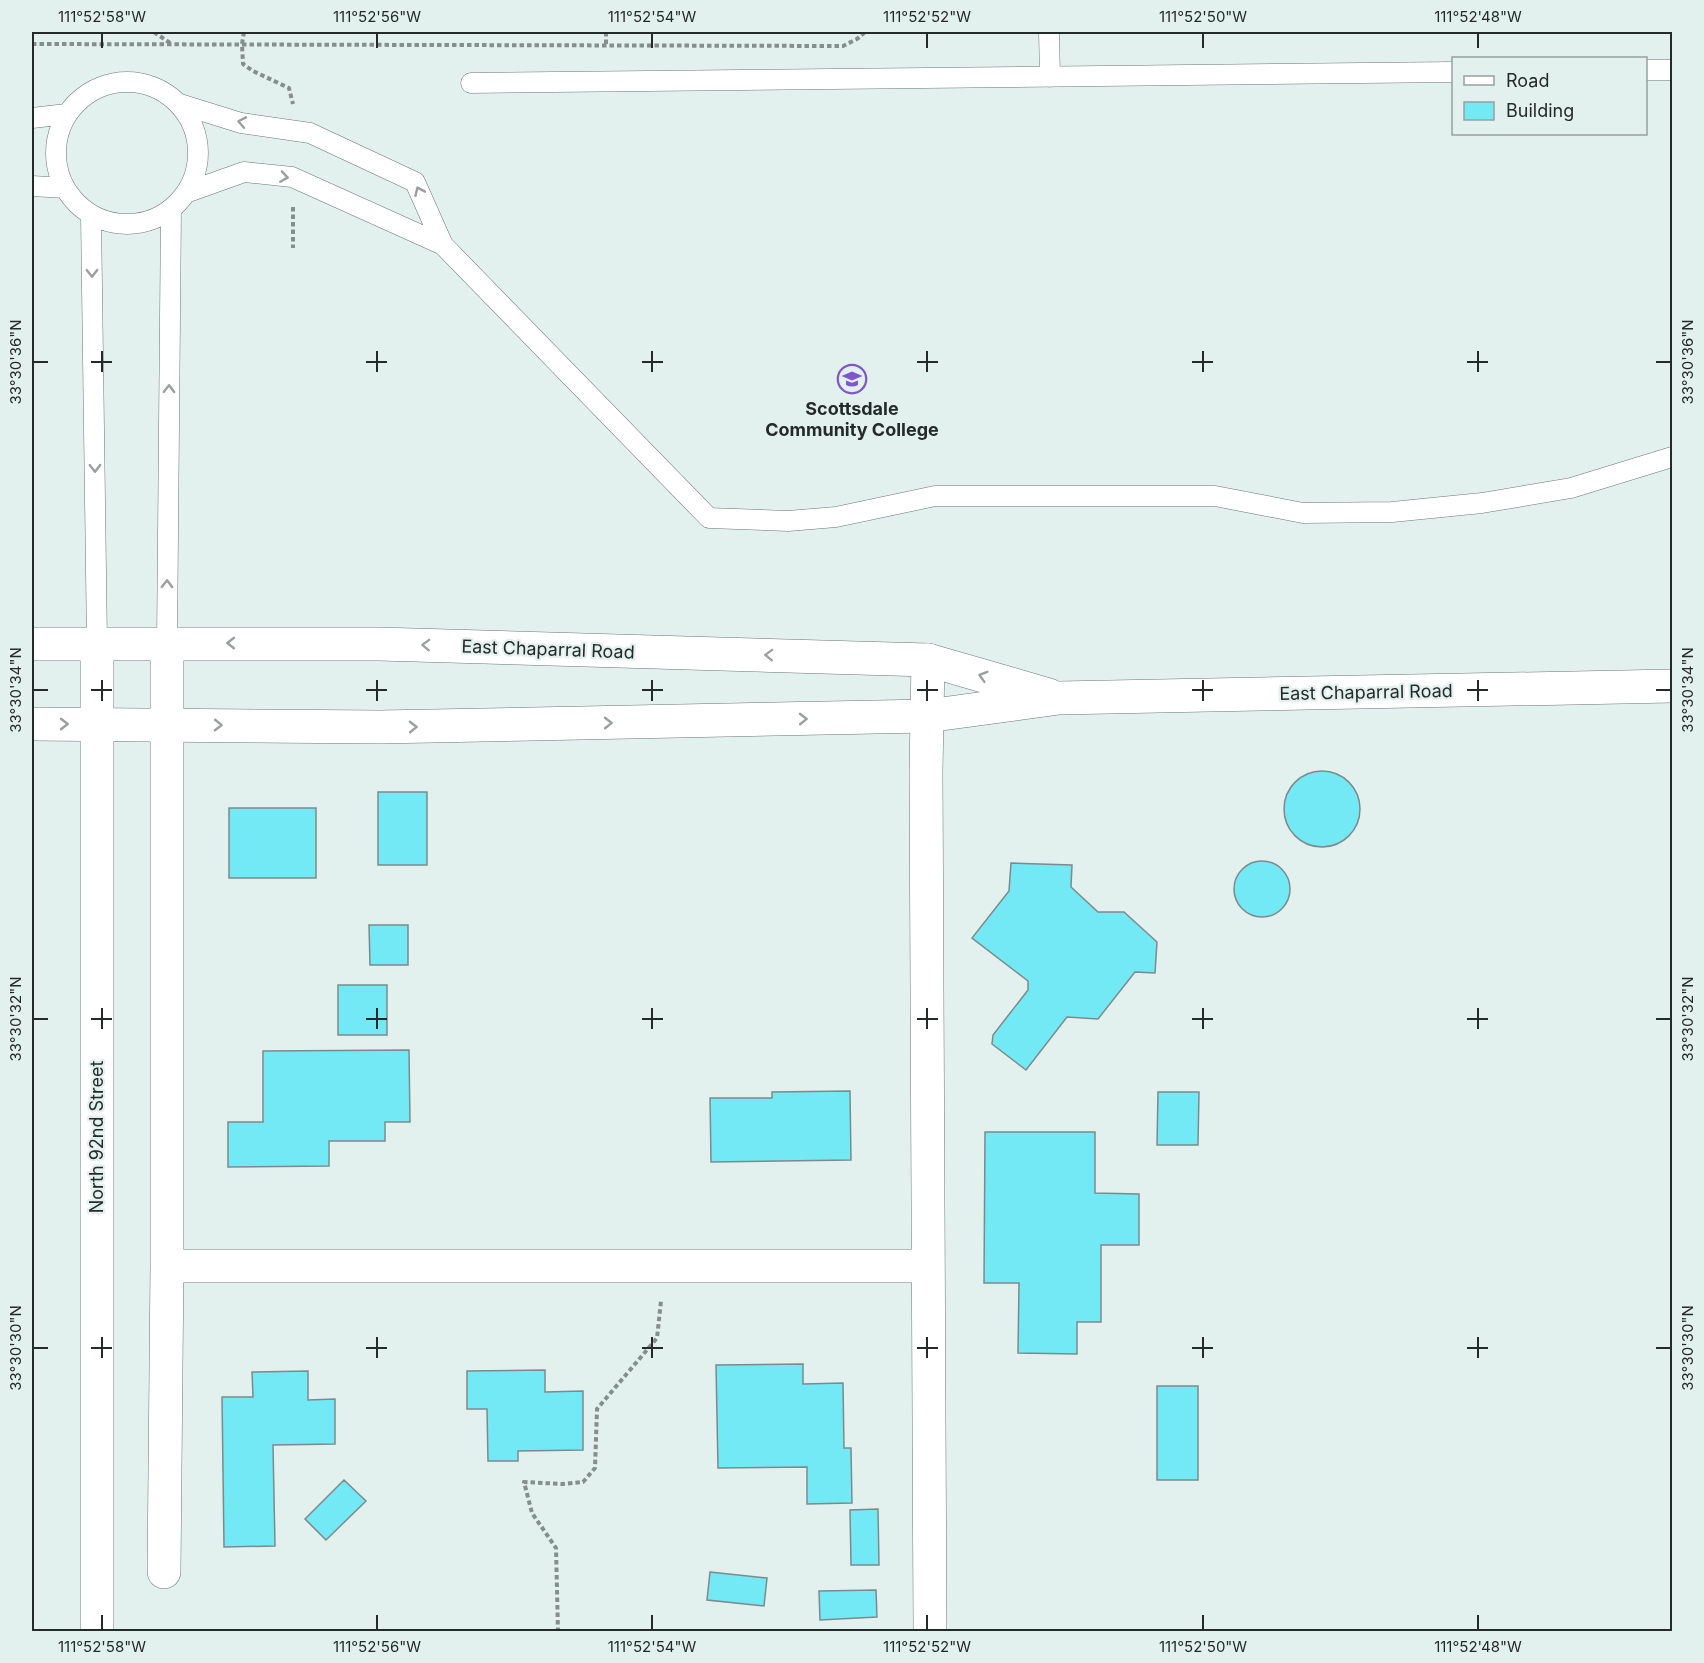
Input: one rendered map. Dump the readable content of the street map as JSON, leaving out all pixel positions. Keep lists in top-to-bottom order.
{
  "streets": {
    "street": ["East Chaparral Road", "North 92nd Street"]
  },
  "crossings": [
    ["East Chaparral Road", "North 92nd Street"]
  ],
  "places": {
    "school or university": ["Scottsdale Community College"]
  },
  "legend": ["Road", "Building"],
  "coordinates": [
    "111°52'58\"W",
    "111°52'56\"W",
    "111°52'54\"W",
    "111°52'52\"W",
    "111°52'50\"W",
    "111°52'48\"W",
    "33°30'36\"N",
    "33°30'34\"N",
    "33°30'32\"N",
    "33°30'30\"N"
  ]
}
